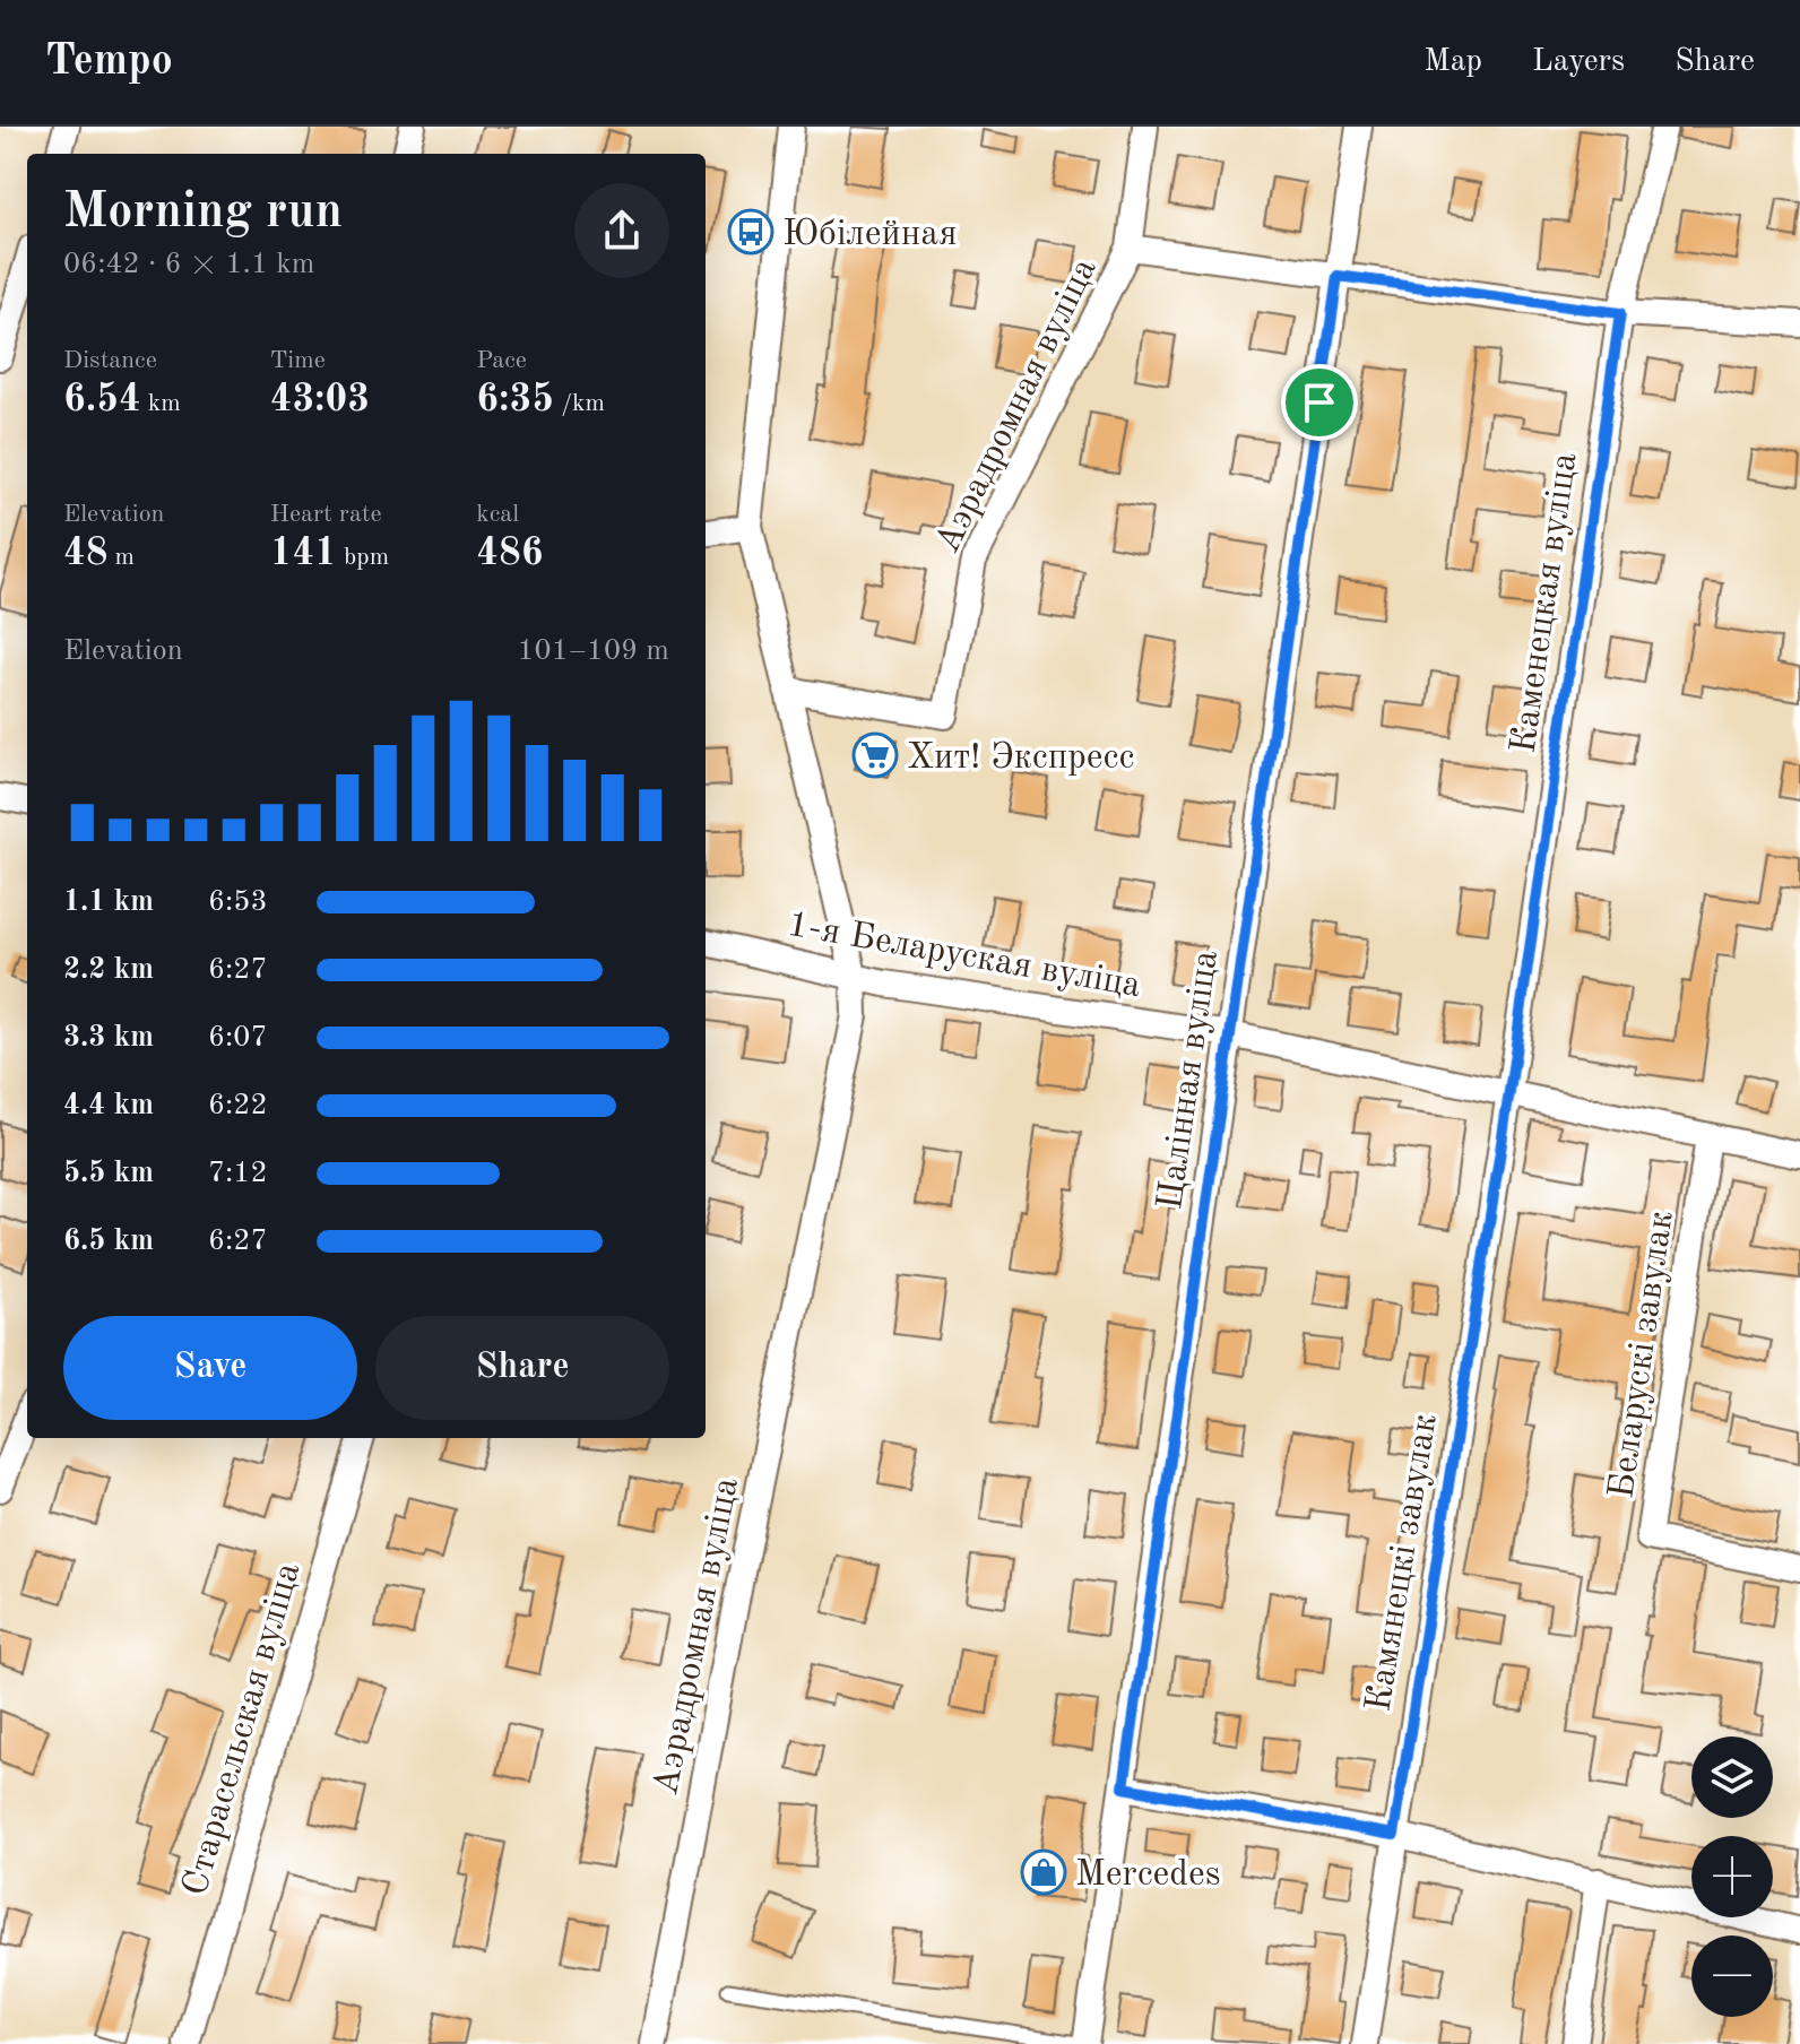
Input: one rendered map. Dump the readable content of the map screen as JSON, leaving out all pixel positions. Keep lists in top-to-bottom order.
{
  "streets": {
    "street": [
      "Аэрадромная вуліца",
      "Каменецкая вуліца",
      "1-я Беларуская вуліца",
      "Цалінная вуліца",
      "Беларускі завулак",
      "Камянецкі завулак",
      "Старасельская вуліца"
    ]
  },
  "crossings": [
    ["Аэрадромная вуліца", "1-я Беларуская вуліца"],
    ["Каменецкая вуліца", "1-я Беларуская вуліца"],
    ["Каменецкая вуліца", "Камянецкі завулак"],
    ["1-я Беларуская вуліца", "Цалінная вуліца"],
    ["1-я Беларуская вуліца", "Беларускі завулак"],
    ["1-я Беларуская вуліца", "Камянецкі завулак"]
  ],
  "places": {
    "bus stop": ["Юбілейная"],
    "supermarket": ["Хит! Экспресс"],
    "shop": ["Mercedes"]
  },
  "page": {
    "header": "Tempo",
    "nav": ["Map", "Layers", "Share"],
    "heading": ["Morning run", "06:42 · 6 × 1.1 km"],
    "stats": [
      ["Distance", "6.54 km"],
      ["Time", "43:03"],
      ["Pace", "6:35 /km"],
      ["Elevation", "48 m"],
      ["Heart rate", "141 bpm"],
      ["kcal", "486"]
    ],
    "chart": ["Elevation", "101–109 m"],
    "list": [
      {
        "name": "1.1 km",
        "note": "6:53"
      },
      {
        "name": "2.2 km",
        "note": "6:27"
      },
      {
        "name": "3.3 km",
        "note": "6:07"
      },
      {
        "name": "4.4 km",
        "note": "6:22"
      },
      {
        "name": "5.5 km",
        "note": "7:12"
      },
      {
        "name": "6.5 km",
        "note": "6:27"
      }
    ],
    "buttons": ["Save", "Share"],
    "map_buttons": ["+", "−"]
  }
}
